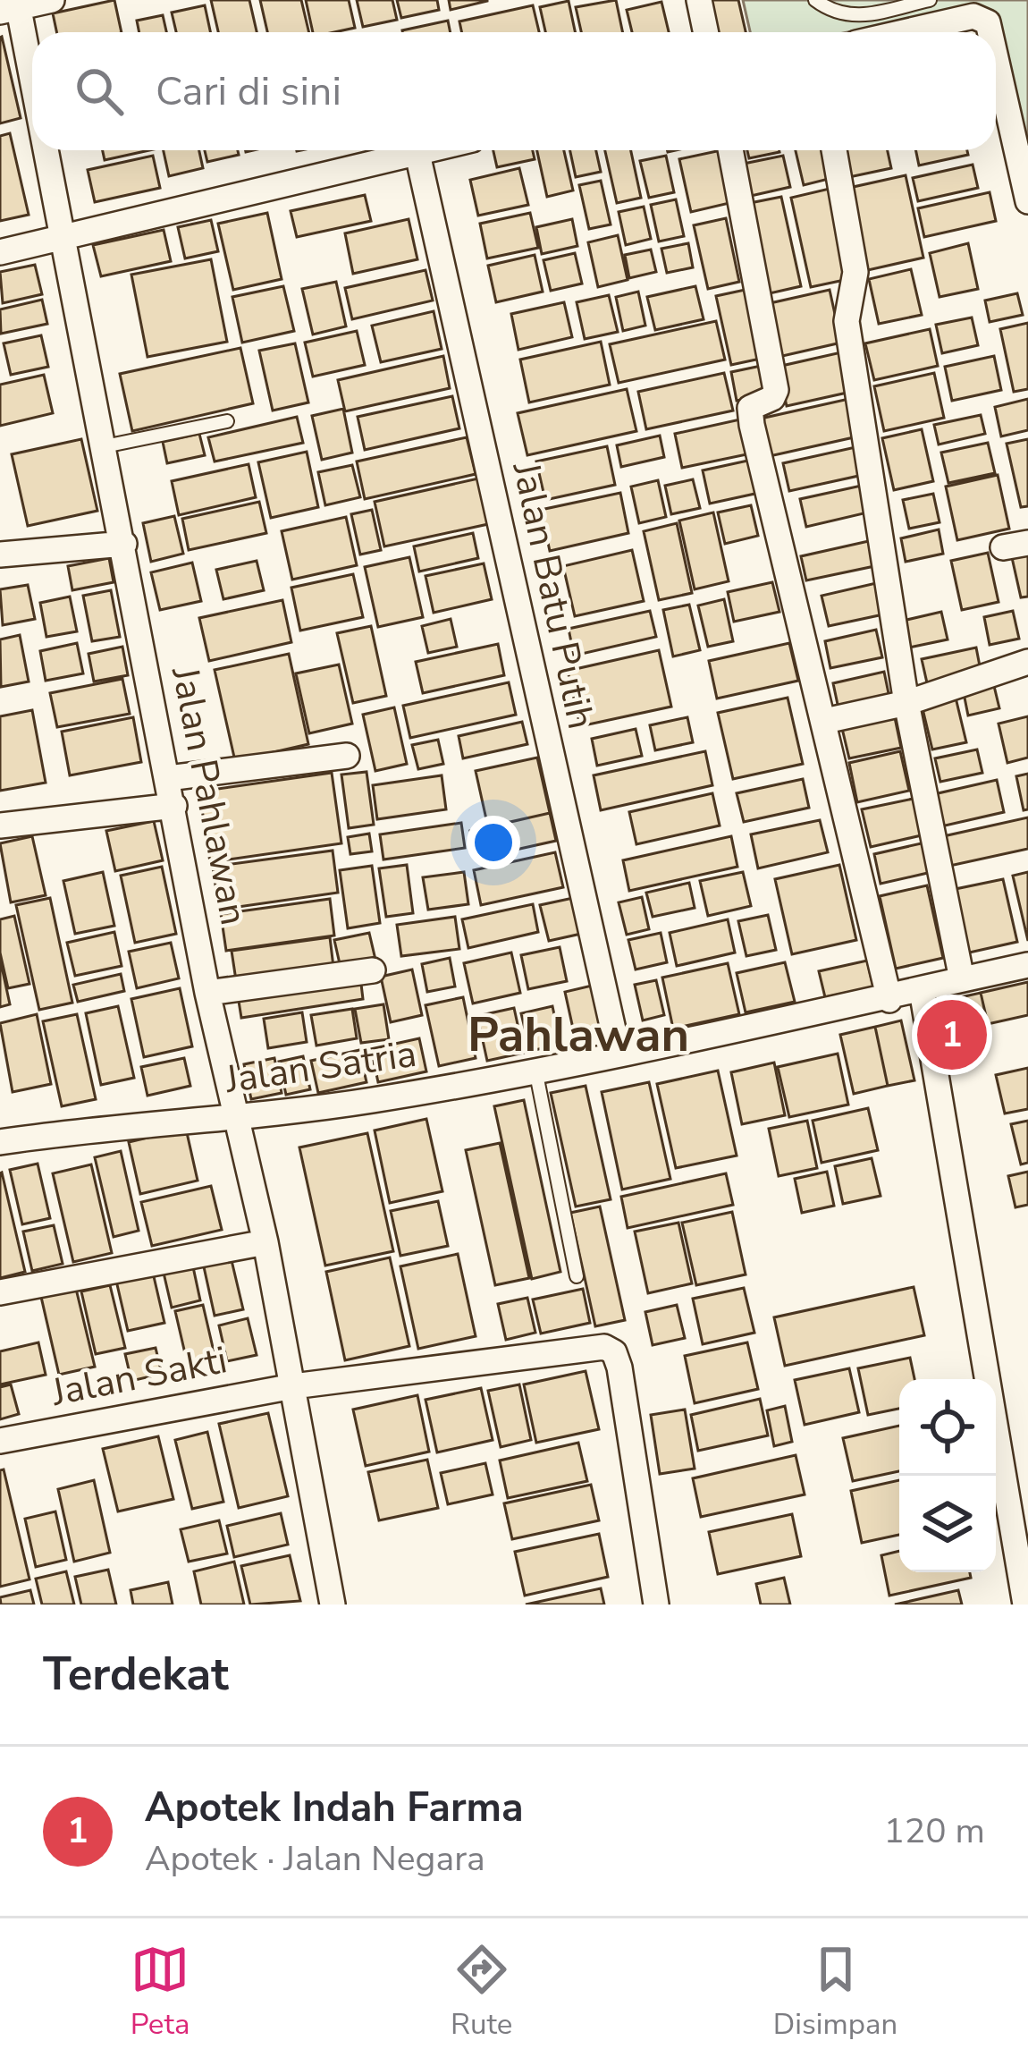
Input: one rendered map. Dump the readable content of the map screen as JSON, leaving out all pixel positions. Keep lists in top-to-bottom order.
{
  "streets": {
    "street": [
      "Jalan Batu Putih",
      "Jalan Pahlawan",
      "Jalan Satria",
      "Jalan Sakti"
    ]
  },
  "crossings": [
    ["Jalan Batu Putih", "Jalan Satria"],
    ["Jalan Pahlawan", "Jalan Satria"],
    ["Jalan Pahlawan", "Jalan Sakti"]
  ],
  "districts": ["Pahlawan"],
  "page": {
    "search": "Cari di sini",
    "pins": "1",
    "heading": "Terdekat",
    "list": [
      {
        "mark": "1",
        "name": "Apotek Indah Farma",
        "note": "Apotek · Jalan Negara",
        "value": "120 m"
      }
    ],
    "nav": ["Peta", "Rute", "Disimpan"]
  }
}
